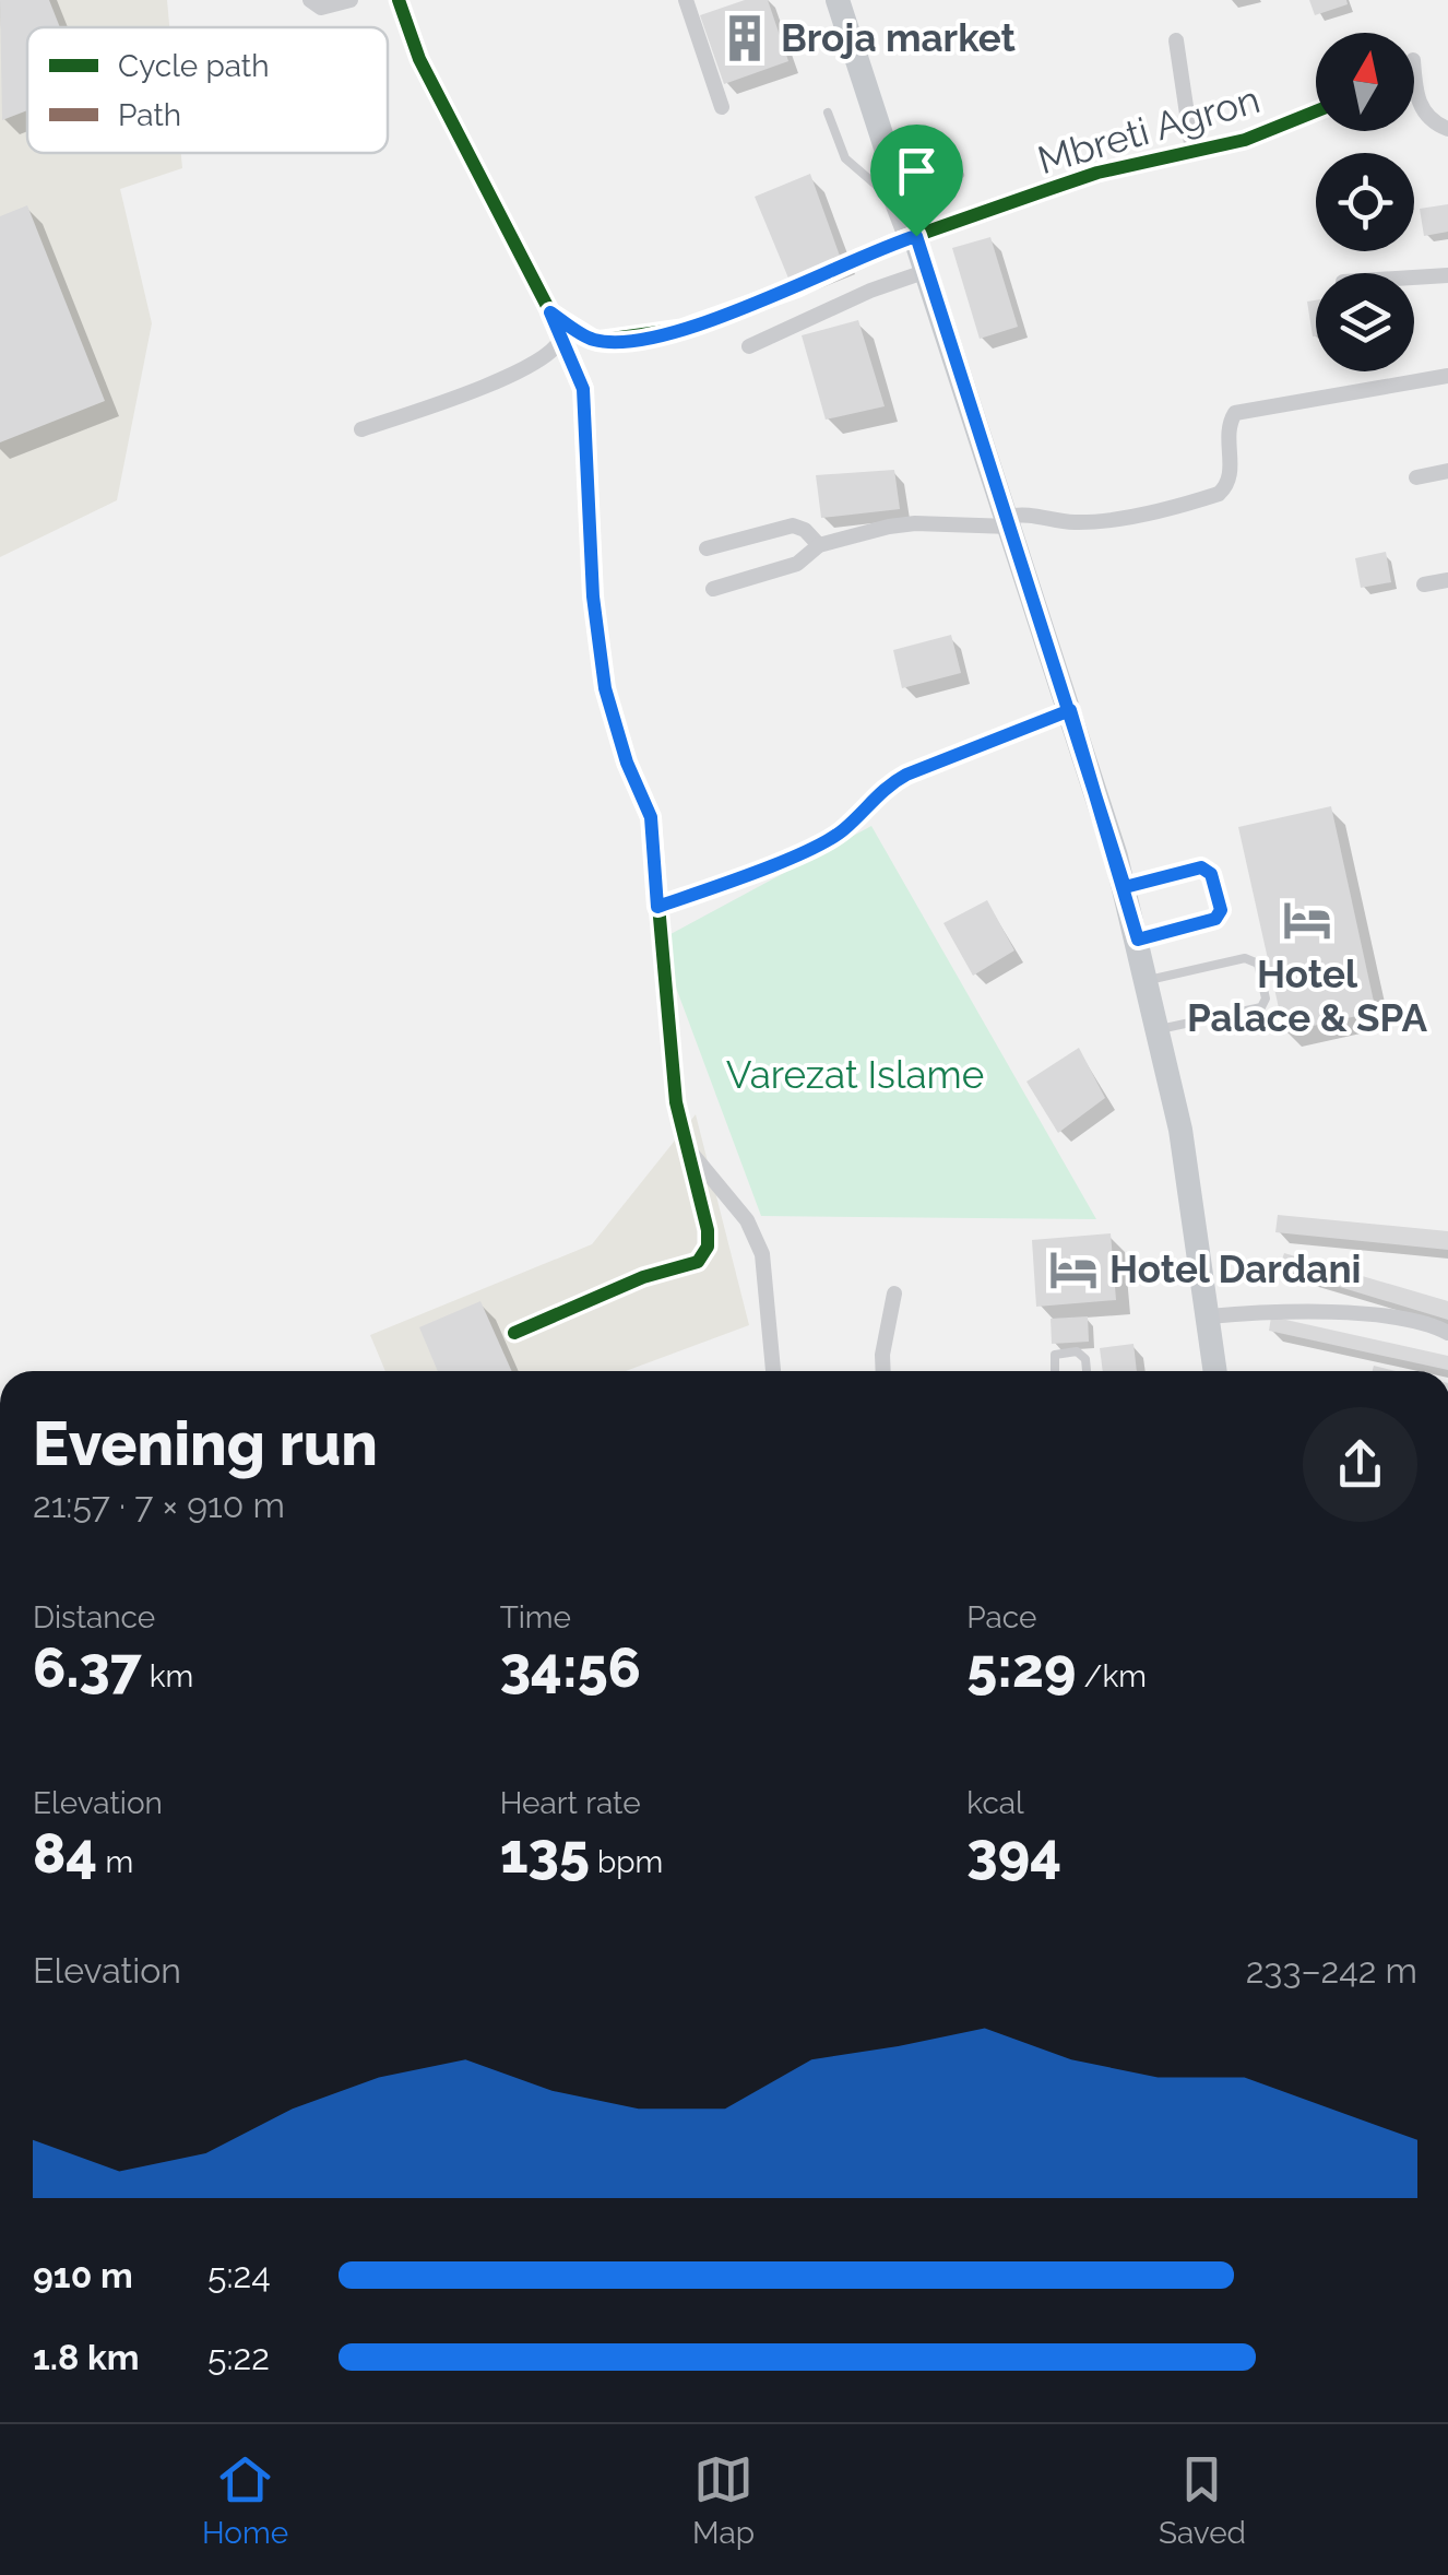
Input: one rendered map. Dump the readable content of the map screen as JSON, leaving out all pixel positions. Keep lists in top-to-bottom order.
{
  "streets": {
    "street": ["Mbreti Agron"]
  },
  "parks": ["Varezat Islame"],
  "places": {
    "building": ["Broja market"],
    "hotel": ["Hotel Palace & SPA", "Hotel Dardani"]
  },
  "legend": ["Cycle path", "Path"],
  "north": "top",
  "page": {
    "heading": ["Evening run", "21:57 · 7 × 910 m"],
    "stats": [
      ["Distance", "6.37 km"],
      ["Time", "34:56"],
      ["Pace", "5:29 /km"],
      ["Elevation", "84 m"],
      ["Heart rate", "135 bpm"],
      ["kcal", "394"]
    ],
    "chart": ["Elevation", "233–242 m"],
    "list": [
      {
        "name": "910 m",
        "note": "5:24"
      },
      {
        "name": "1.8 km",
        "note": "5:22"
      }
    ],
    "tabs": ["Home", "Map", "Saved"]
  }
}
